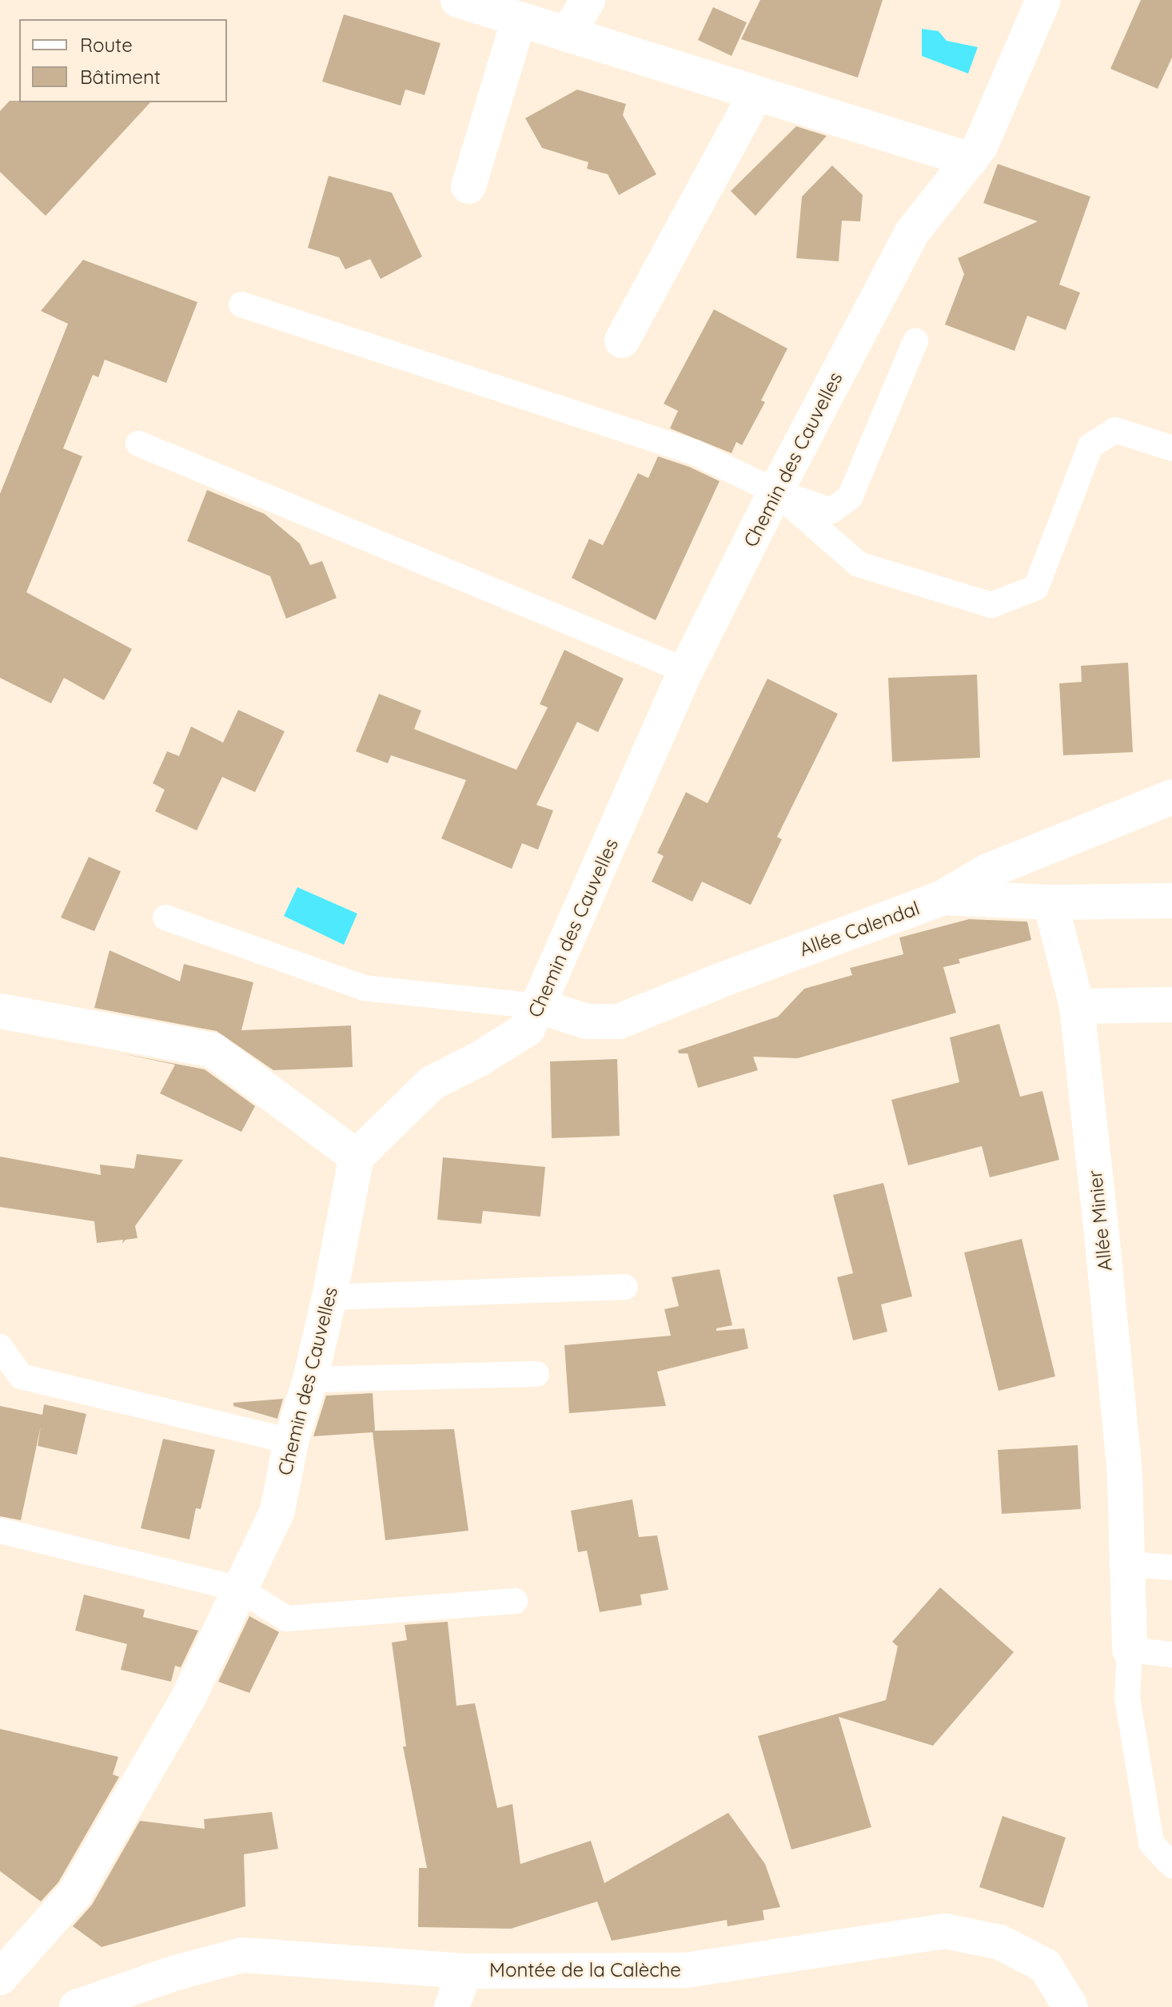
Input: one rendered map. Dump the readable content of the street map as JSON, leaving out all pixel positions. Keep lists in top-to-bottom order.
{
  "streets": {
    "street": [
      "Chemin des Cauvelles",
      "Allée Calendal",
      "Allée Minier",
      "Montée de la Calèche"
    ]
  },
  "crossings": [
    ["Chemin des Cauvelles", "Allée Calendal"]
  ],
  "legend": ["Route", "Bâtiment"]
}
